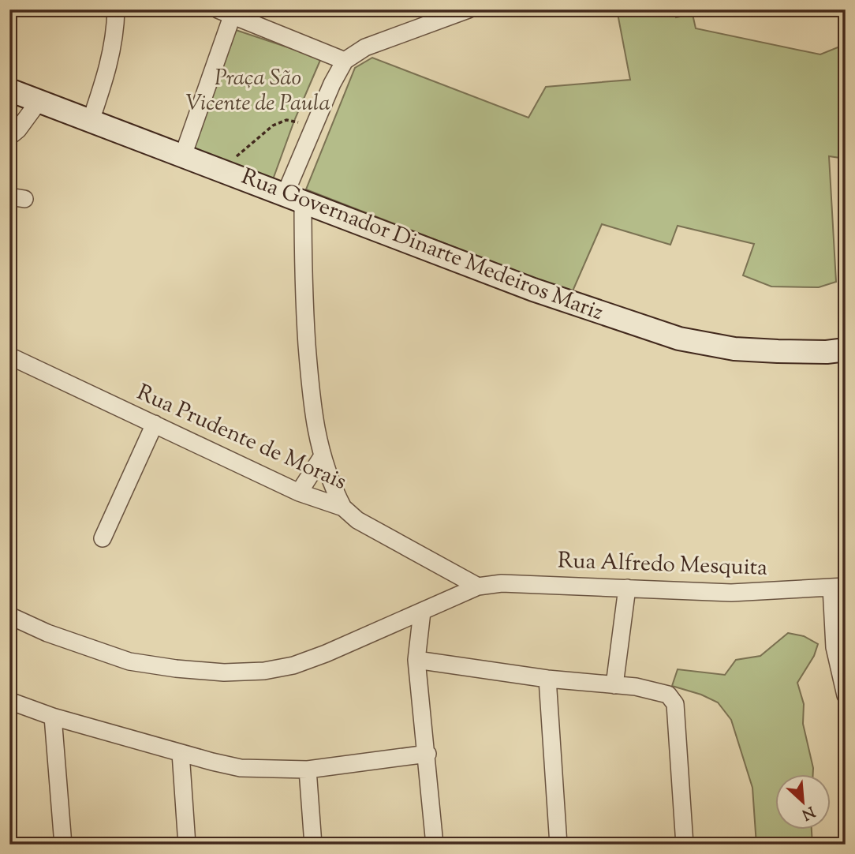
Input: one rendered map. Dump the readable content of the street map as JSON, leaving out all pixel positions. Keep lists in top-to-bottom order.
{
  "streets": {
    "main road": ["Rua Governador Dinarte Medeiros Mariz"],
    "street": ["Rua Prudente de Morais", "Rua Alfredo Mesquita"]
  },
  "crossings": [
    ["Rua Prudente de Morais", "Rua Alfredo Mesquita"]
  ],
  "parks": ["Praça São Vicente de Paula"],
  "north": "bottom right"
}
